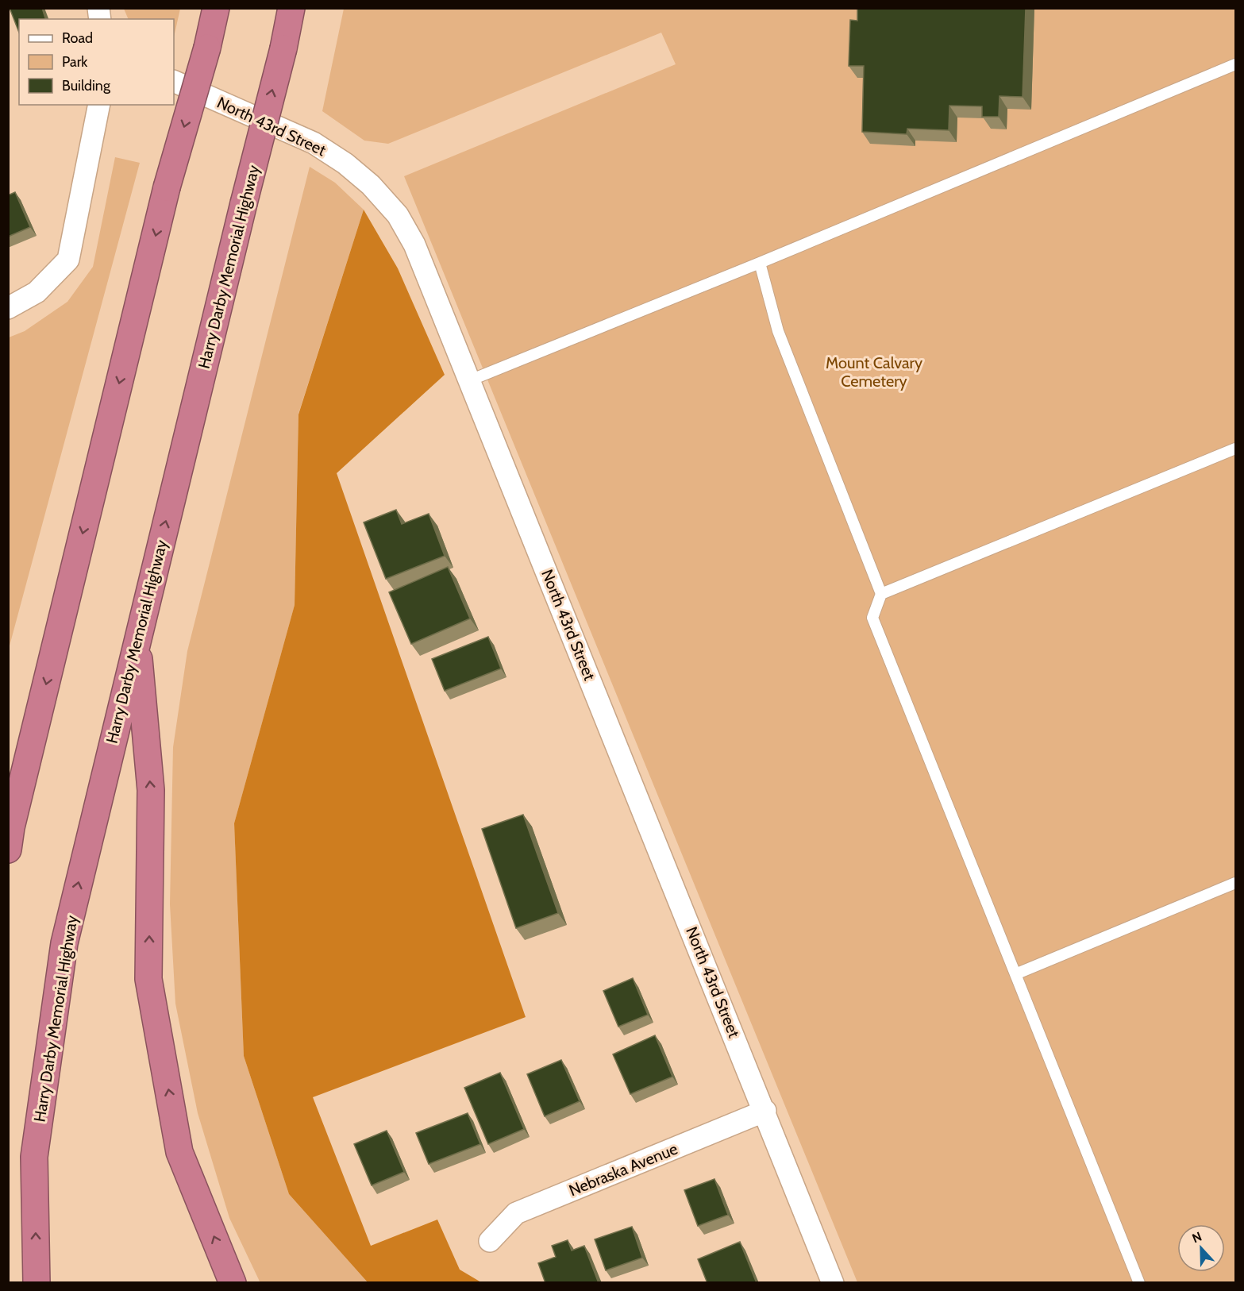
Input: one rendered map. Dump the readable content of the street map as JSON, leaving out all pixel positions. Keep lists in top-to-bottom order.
{
  "streets": {
    "highway": ["Harry Darby Memorial Highway"],
    "street": ["North 43rd Street", "Nebraska Avenue"]
  },
  "crossings": [
    ["North 43rd Street", "Nebraska Avenue"]
  ],
  "parks": ["Mount Calvary Cemetery"],
  "legend": ["Road", "Park", "Building"],
  "north": "top"
}
